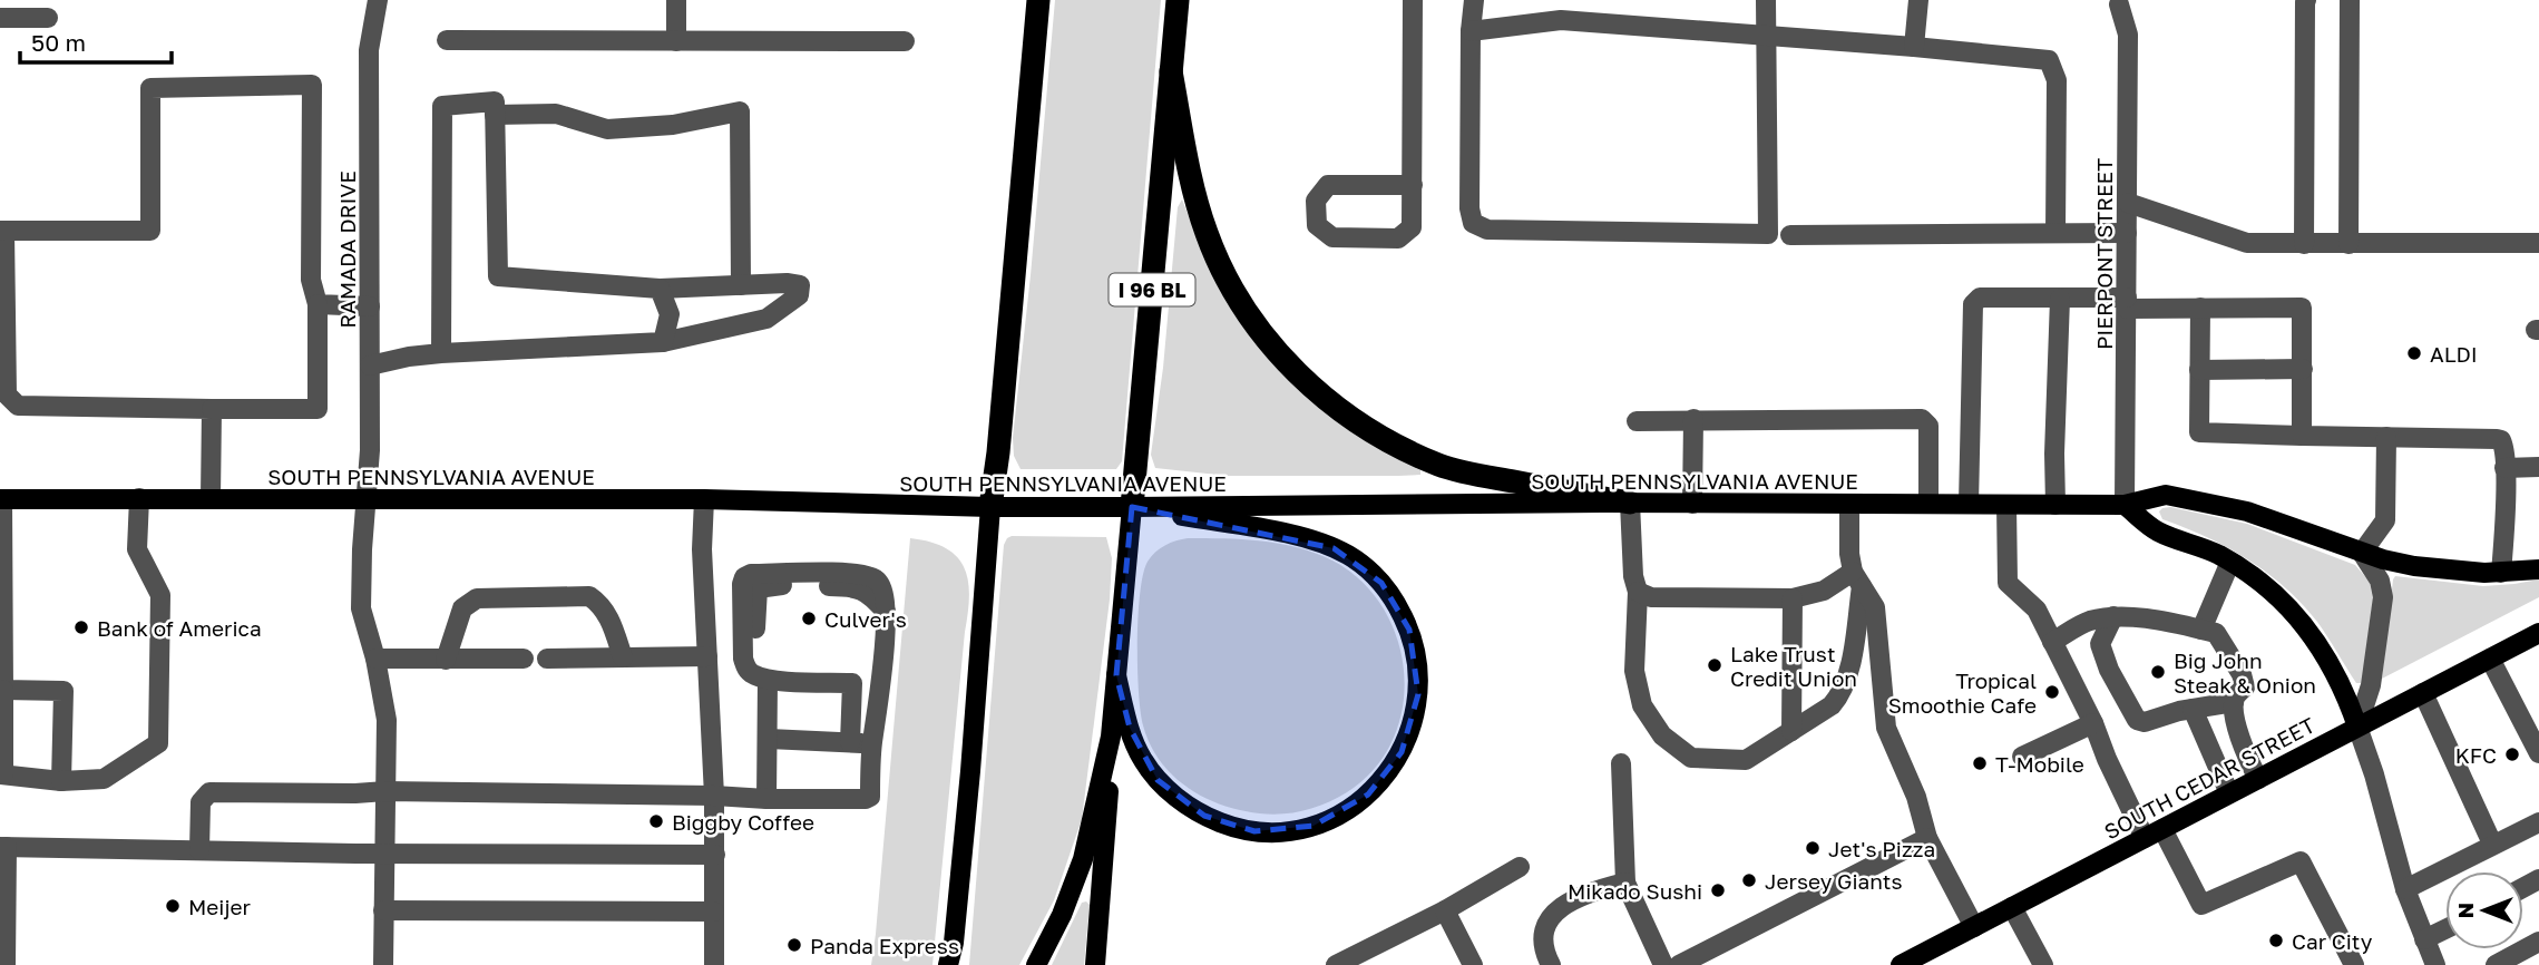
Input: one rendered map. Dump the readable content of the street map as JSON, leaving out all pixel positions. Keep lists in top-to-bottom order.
{
  "streets": {
    "highway": ["I 96 BL"],
    "main road": ["SOUTH PENNSYLVANIA AVENUE", "SOUTH CEDAR STREET"],
    "street": ["RAMADA DRIVE", "PIERPONT STREET"]
  },
  "crossings": [
    ["RAMADA DRIVE", "SOUTH PENNSYLVANIA AVENUE"],
    ["PIERPONT STREET", "SOUTH PENNSYLVANIA AVENUE"],
    ["I 96 BL", "SOUTH PENNSYLVANIA AVENUE"]
  ],
  "places": [
    "ALDI",
    "Culver's",
    "Bank of America",
    "Lake Trust Credit Union",
    "Big John Steak & Onion",
    "Tropical Smoothie Cafe",
    "KFC",
    "T-Mobile",
    "Biggby Coffee",
    "Jet's Pizza",
    "Jersey Giants",
    "Mikado Sushi",
    "Meijer",
    "Car City",
    "Panda Express"
  ],
  "scale_bar": "50 m",
  "north": "left"
}
